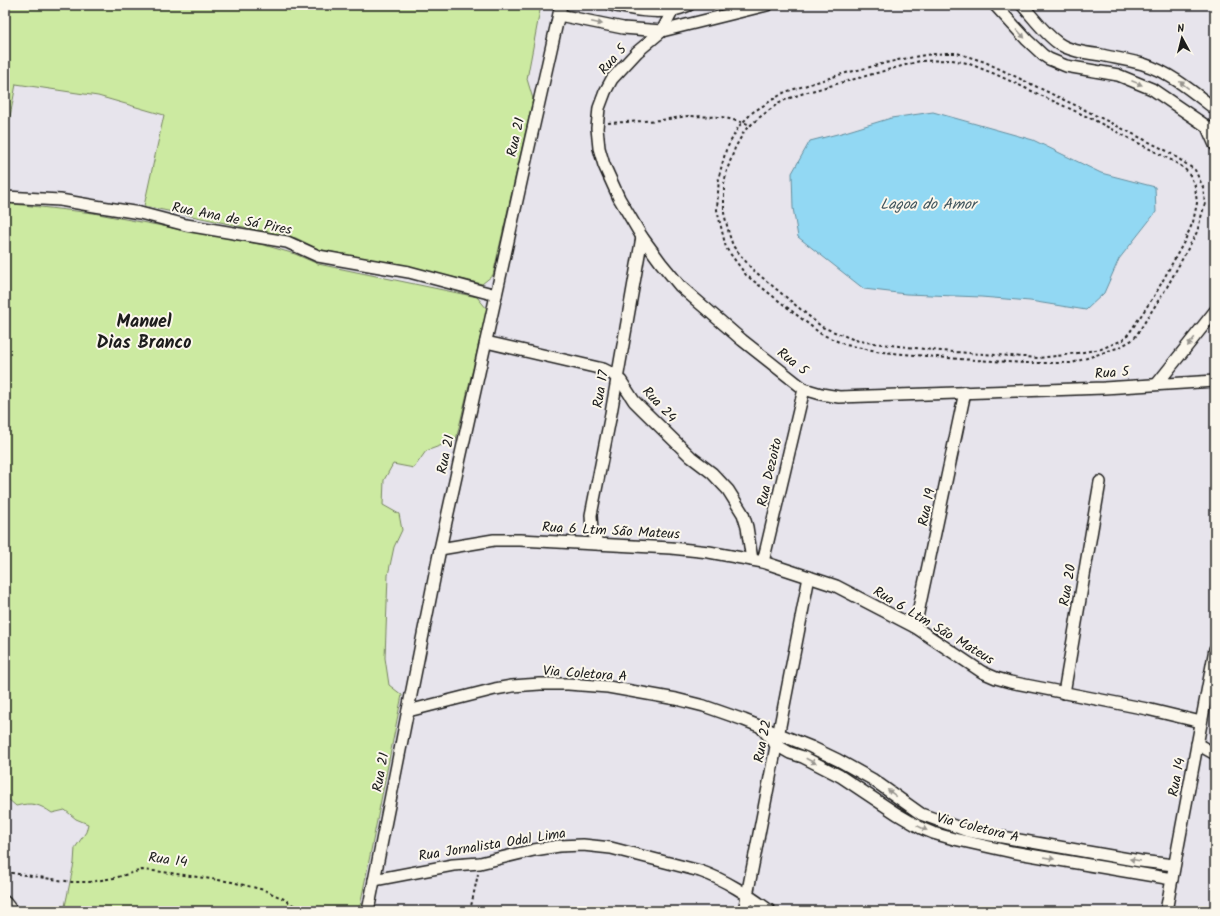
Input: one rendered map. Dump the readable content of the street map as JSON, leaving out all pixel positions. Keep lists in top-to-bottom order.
{
  "streets": {
    "street": [
      "Rua 5",
      "Rua 21",
      "Rua Ana de Sá Pires",
      "Rua 17",
      "Rua 24",
      "Rua Dezoito",
      "Rua 19",
      "Rua 6 Ltm São Mateus",
      "Rua 20",
      "Via Coletora A",
      "Rua 22",
      "Rua 14",
      "Rua Jornalista Odal Lima"
    ]
  },
  "crossings": [
    ["Rua 5", "Rua 17"],
    ["Rua 5", "Rua Dezoito"],
    ["Rua 5", "Rua 19"],
    ["Rua 21", "Rua Ana de Sá Pires"],
    ["Rua 21", "Rua 24"],
    ["Rua 21", "Rua 6 Ltm São Mateus"],
    ["Rua 21", "Via Coletora A"],
    ["Rua 21", "Rua Jornalista Odal Lima"],
    ["Rua 17", "Rua 24"],
    ["Rua 17", "Rua 6 Ltm São Mateus"],
    ["Rua 24", "Rua Dezoito"],
    ["Rua 24", "Rua 6 Ltm São Mateus"],
    ["Rua Dezoito", "Rua 6 Ltm São Mateus"],
    ["Rua 19", "Rua 6 Ltm São Mateus"],
    ["Rua 6 Ltm São Mateus", "Rua 20"],
    ["Rua 6 Ltm São Mateus", "Rua 22"],
    ["Rua 6 Ltm São Mateus", "Rua 14"],
    ["Via Coletora A", "Rua 22"],
    ["Via Coletora A", "Rua 14"],
    ["Rua 22", "Rua Jornalista Odal Lima"]
  ],
  "districts": ["Manuel Dias Branco"],
  "water": ["Lagoa do Amor"],
  "north": "top"
}
